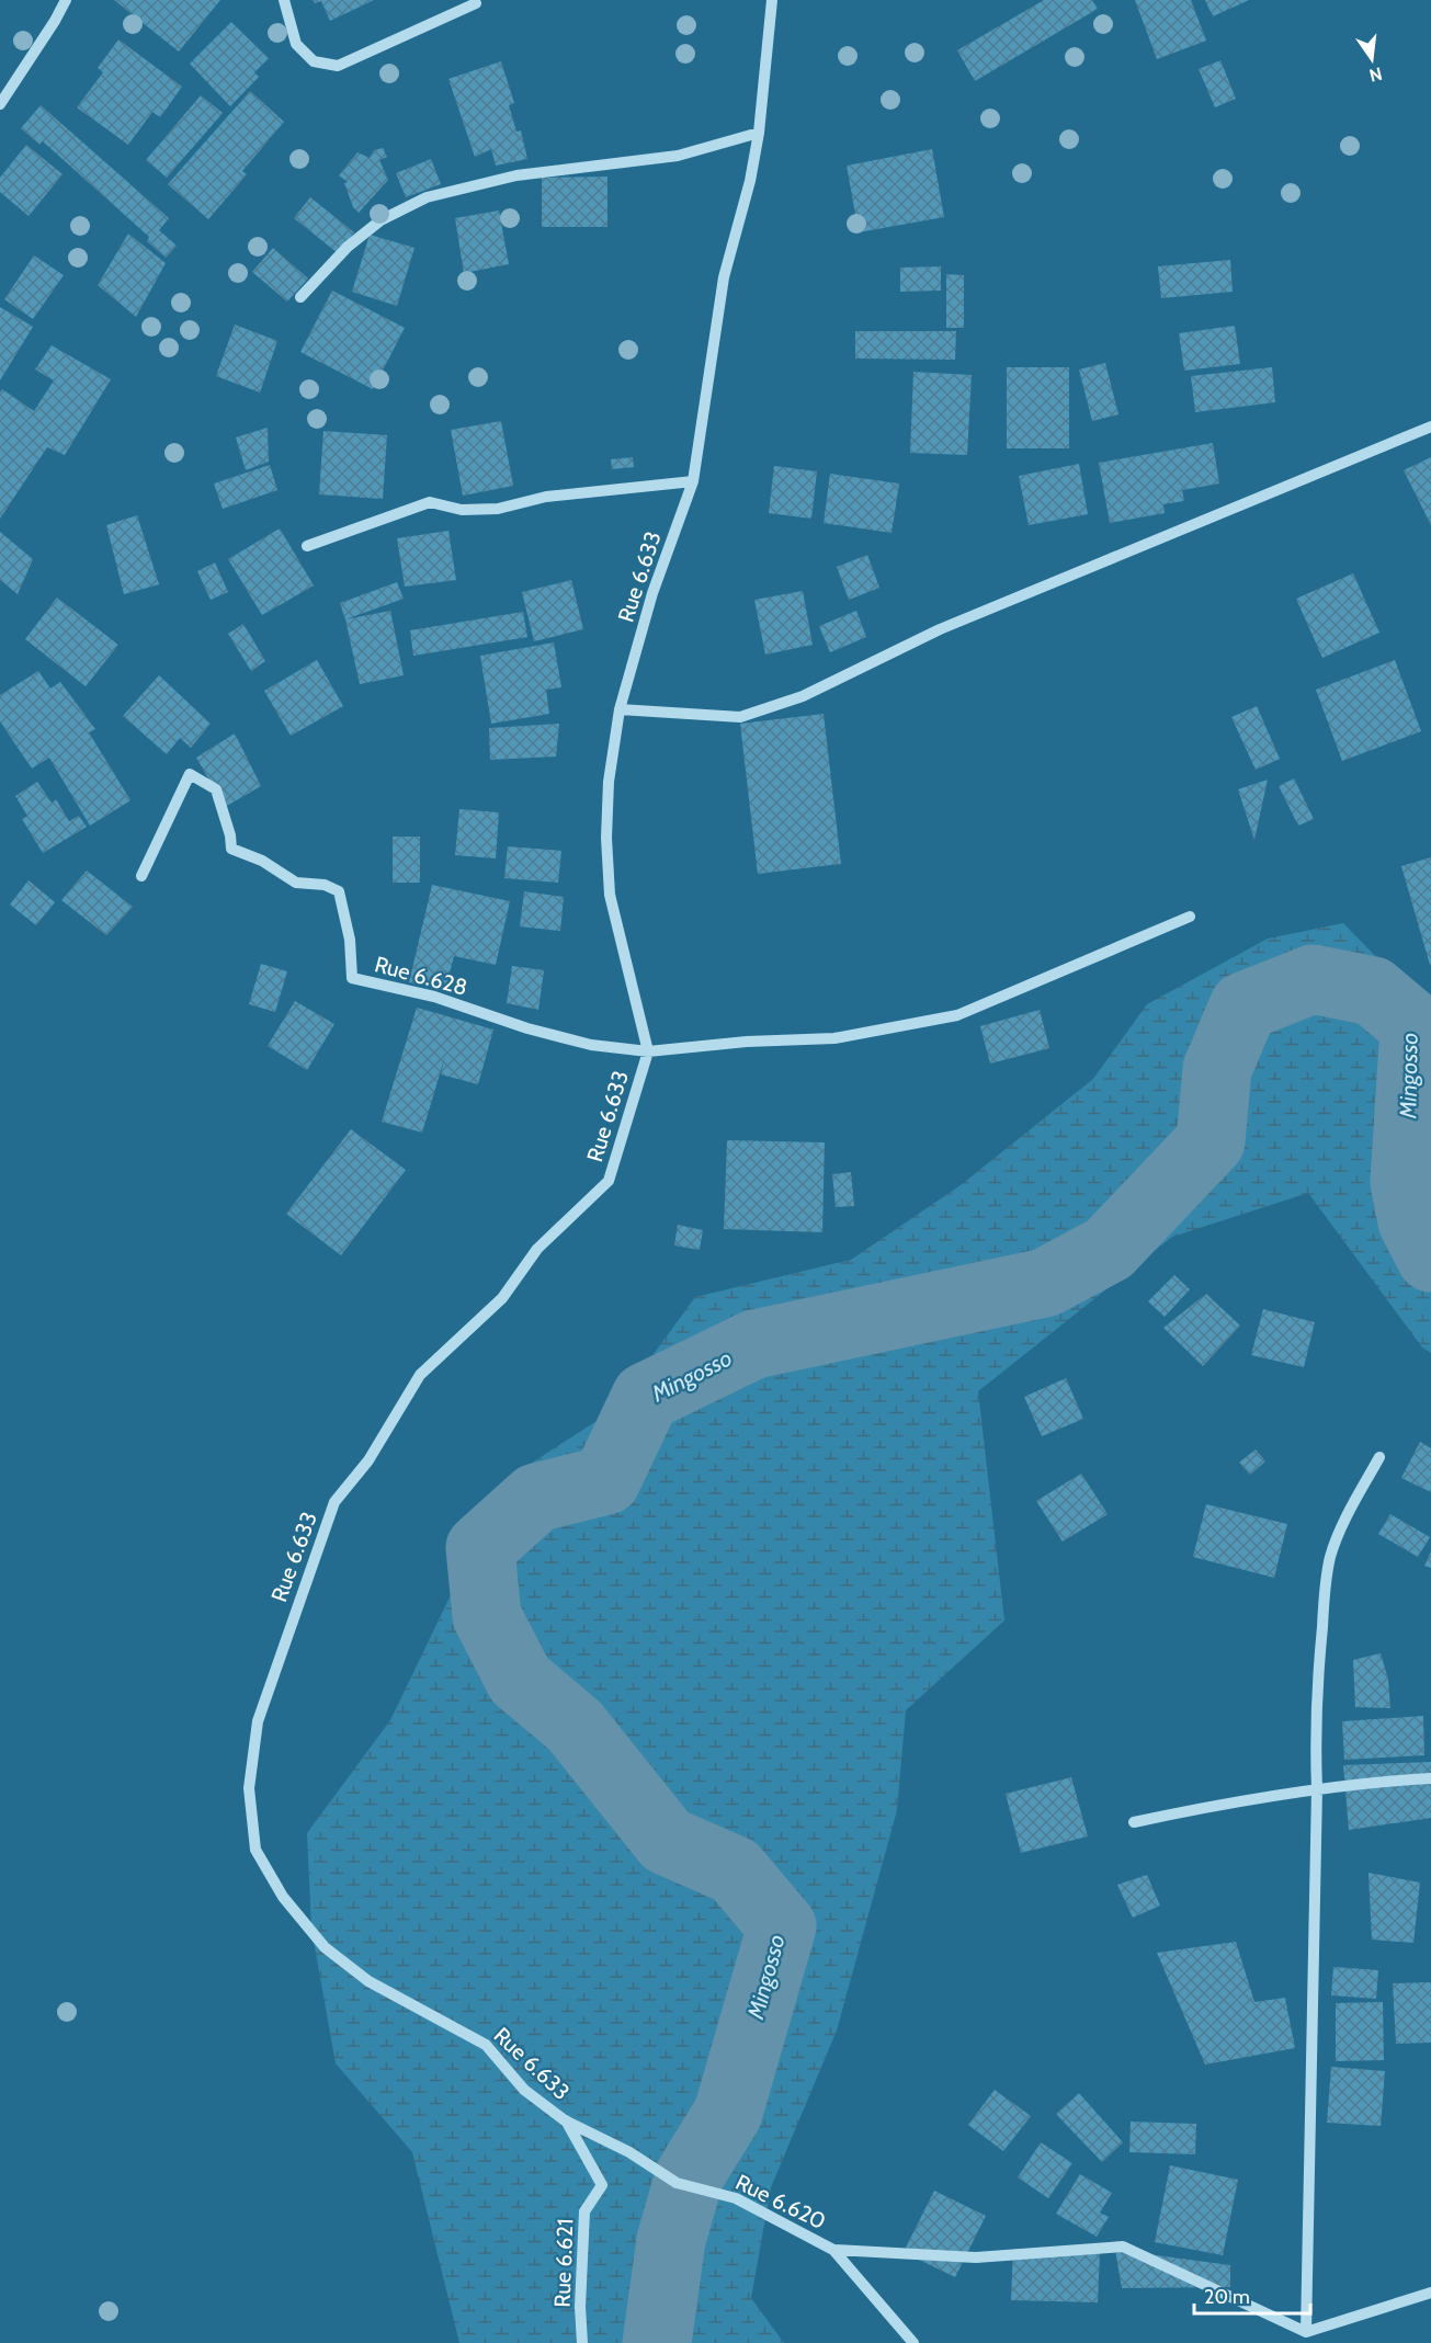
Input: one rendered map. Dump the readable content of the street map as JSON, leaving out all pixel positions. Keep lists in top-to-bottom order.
{
  "streets": {
    "street": [
      "Rue 6.633",
      "Rue 6.628",
      "Rue 6.620",
      "Rue 6.621"
    ]
  },
  "crossings": [
    ["Rue 6.633", "Rue 6.628"],
    ["Rue 6.633", "Rue 6.620"],
    ["Rue 6.633", "Rue 6.621"],
    ["Rue 6.620", "Rue 6.621"]
  ],
  "water": ["Mingosso"],
  "scale_bar": "20 m",
  "north": "bottom"
}
